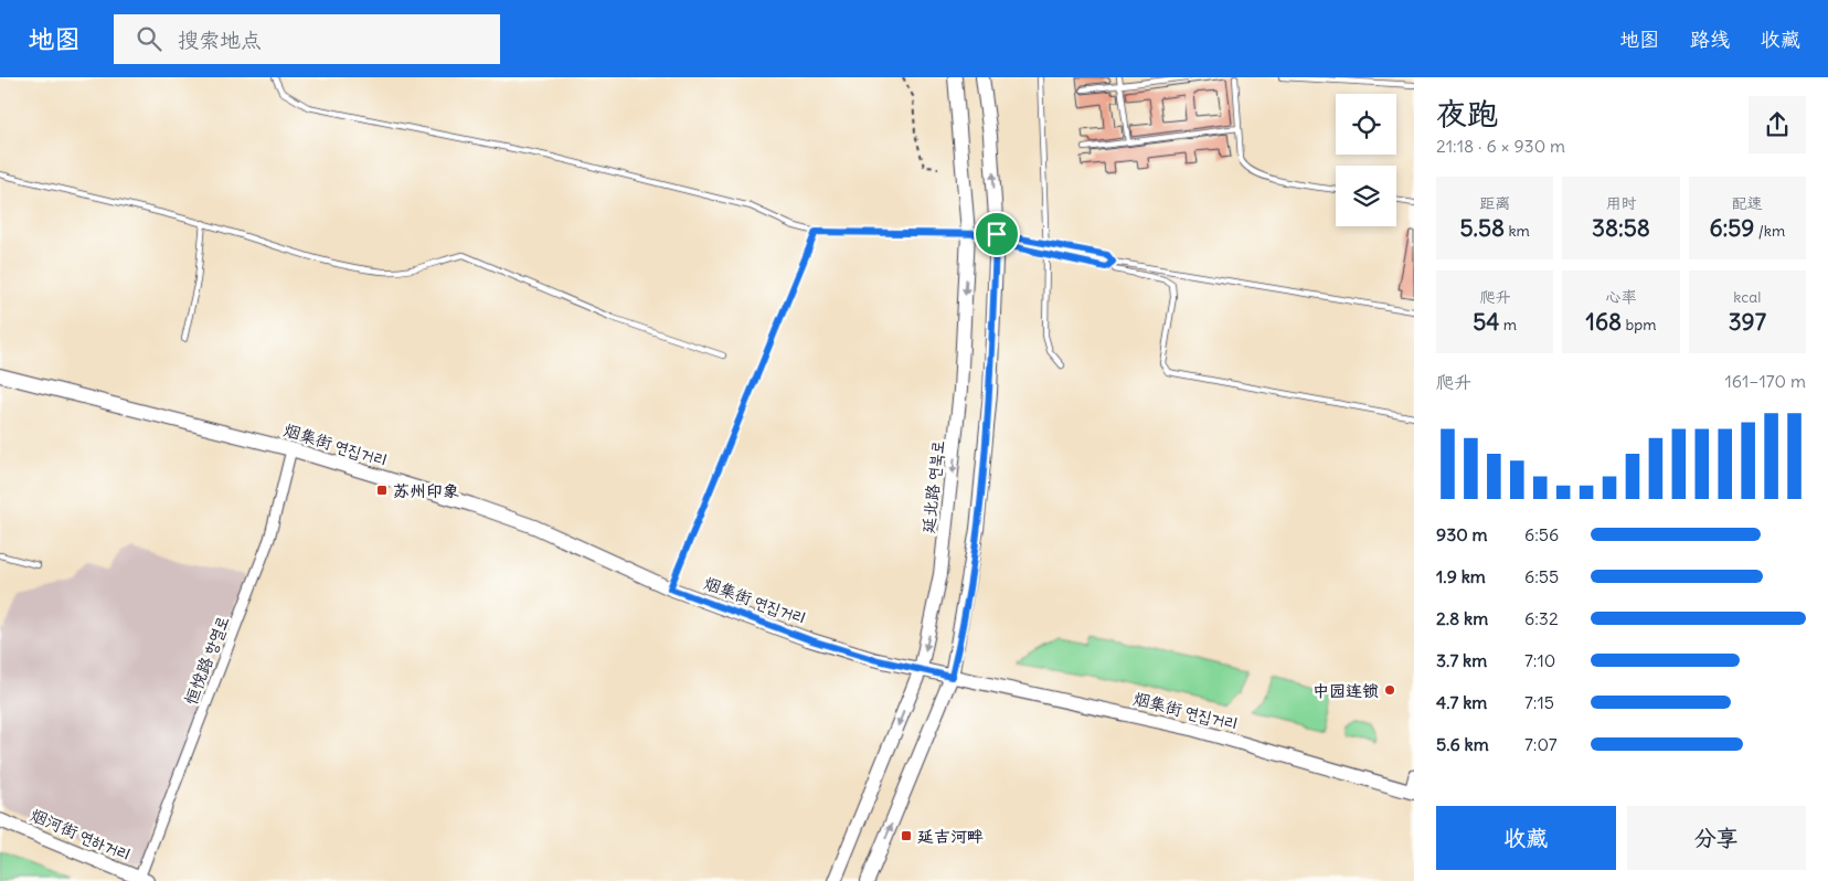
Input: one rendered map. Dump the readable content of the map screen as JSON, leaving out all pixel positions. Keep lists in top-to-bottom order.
{
  "streets": {
    "main road": ["烟集街 연집거리", "延北路 연북로", "烟河街 연하거리"],
    "street": ["恒悦路 항열로"]
  },
  "crossings": [
    ["烟集街 연집거리", "延北路 연북로"],
    ["烟集街 연집거리", "恒悦路 항열로"],
    ["恒悦路 항열로", "烟河街 연하거리"]
  ],
  "places": {
    "transit": ["苏州印象", "延吉河畔"],
    "other": ["中园连锁"]
  },
  "page": {
    "header": "地图",
    "search": "搜索地点",
    "nav": ["地图", "路线", "收藏"],
    "heading": ["夜跑", "21:18 · 6 × 930 m"],
    "stats": [
      ["距离", "5.58 km"],
      ["用时", "38:58"],
      ["配速", "6:59 /km"],
      ["爬升", "54 m"],
      ["心率", "168 bpm"],
      ["kcal", "397"]
    ],
    "chart": ["爬升", "161–170 m"],
    "list": [
      {
        "name": "930 m",
        "note": "6:56"
      },
      {
        "name": "1.9 km",
        "note": "6:55"
      },
      {
        "name": "2.8 km",
        "note": "6:32"
      },
      {
        "name": "3.7 km",
        "note": "7:10"
      },
      {
        "name": "4.7 km",
        "note": "7:15"
      },
      {
        "name": "5.6 km",
        "note": "7:07"
      }
    ],
    "buttons": ["收藏", "分享"]
  }
}
